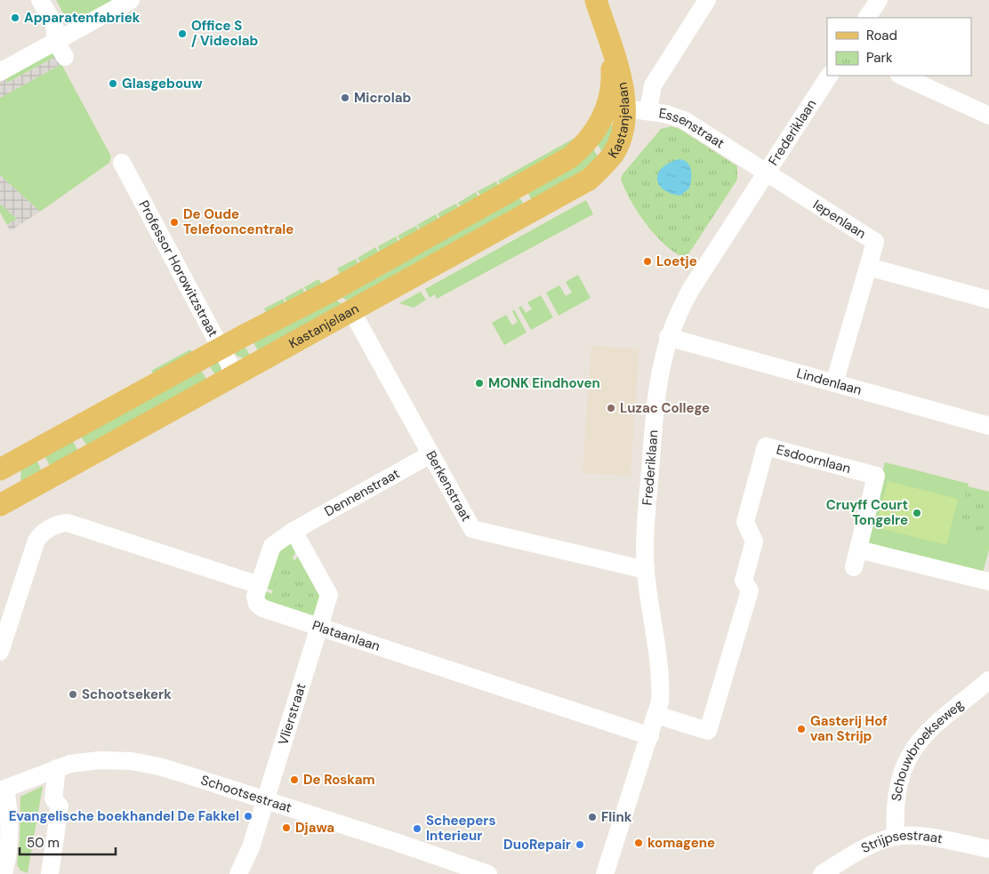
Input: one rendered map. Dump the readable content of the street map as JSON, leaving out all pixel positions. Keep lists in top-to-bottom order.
{
  "streets": {
    "main road": ["Kastanjelaan"],
    "street": [
      "Essenstraat",
      "Frederiklaan",
      "Iepenlaan",
      "Professor Horowitzstraat",
      "Lindenlaan",
      "Esdoornlaan",
      "Berkenstraat",
      "Dennenstraat",
      "Plataanlaan",
      "Vlierstraat",
      "Schouwbroekseweg",
      "Schootsestraat",
      "Strijpsestraat"
    ]
  },
  "crossings": [
    ["Kastanjelaan", "Essenstraat"],
    ["Kastanjelaan", "Professor Horowitzstraat"],
    ["Kastanjelaan", "Berkenstraat"],
    ["Essenstraat", "Frederiklaan"],
    ["Essenstraat", "Iepenlaan"],
    ["Frederiklaan", "Iepenlaan"],
    ["Frederiklaan", "Lindenlaan"],
    ["Frederiklaan", "Esdoornlaan"],
    ["Frederiklaan", "Berkenstraat"],
    ["Frederiklaan", "Plataanlaan"],
    ["Berkenstraat", "Dennenstraat"],
    ["Dennenstraat", "Plataanlaan"],
    ["Dennenstraat", "Vlierstraat"],
    ["Plataanlaan", "Vlierstraat"],
    ["Vlierstraat", "Schootsestraat"],
    ["Schouwbroekseweg", "Strijpsestraat"]
  ],
  "places": [
    "Apparatenfabriek",
    "Office S / Videolab",
    "Glasgebouw",
    "Microlab",
    "De Oude Telefooncentrale",
    "Loetje",
    "MONK Eindhoven",
    "Luzac College",
    "Cruyff Court Tongelre",
    "Schootsekerk",
    "Gasterij Hof van Strijp",
    "De Roskam",
    "Evangelische boekhandel De Fakkel",
    "Flink",
    "Djawa",
    "Scheepers Interieur",
    "komagene",
    "DuoRepair"
  ],
  "legend": ["Road", "Park"],
  "scale_bar": "50 m"
}
